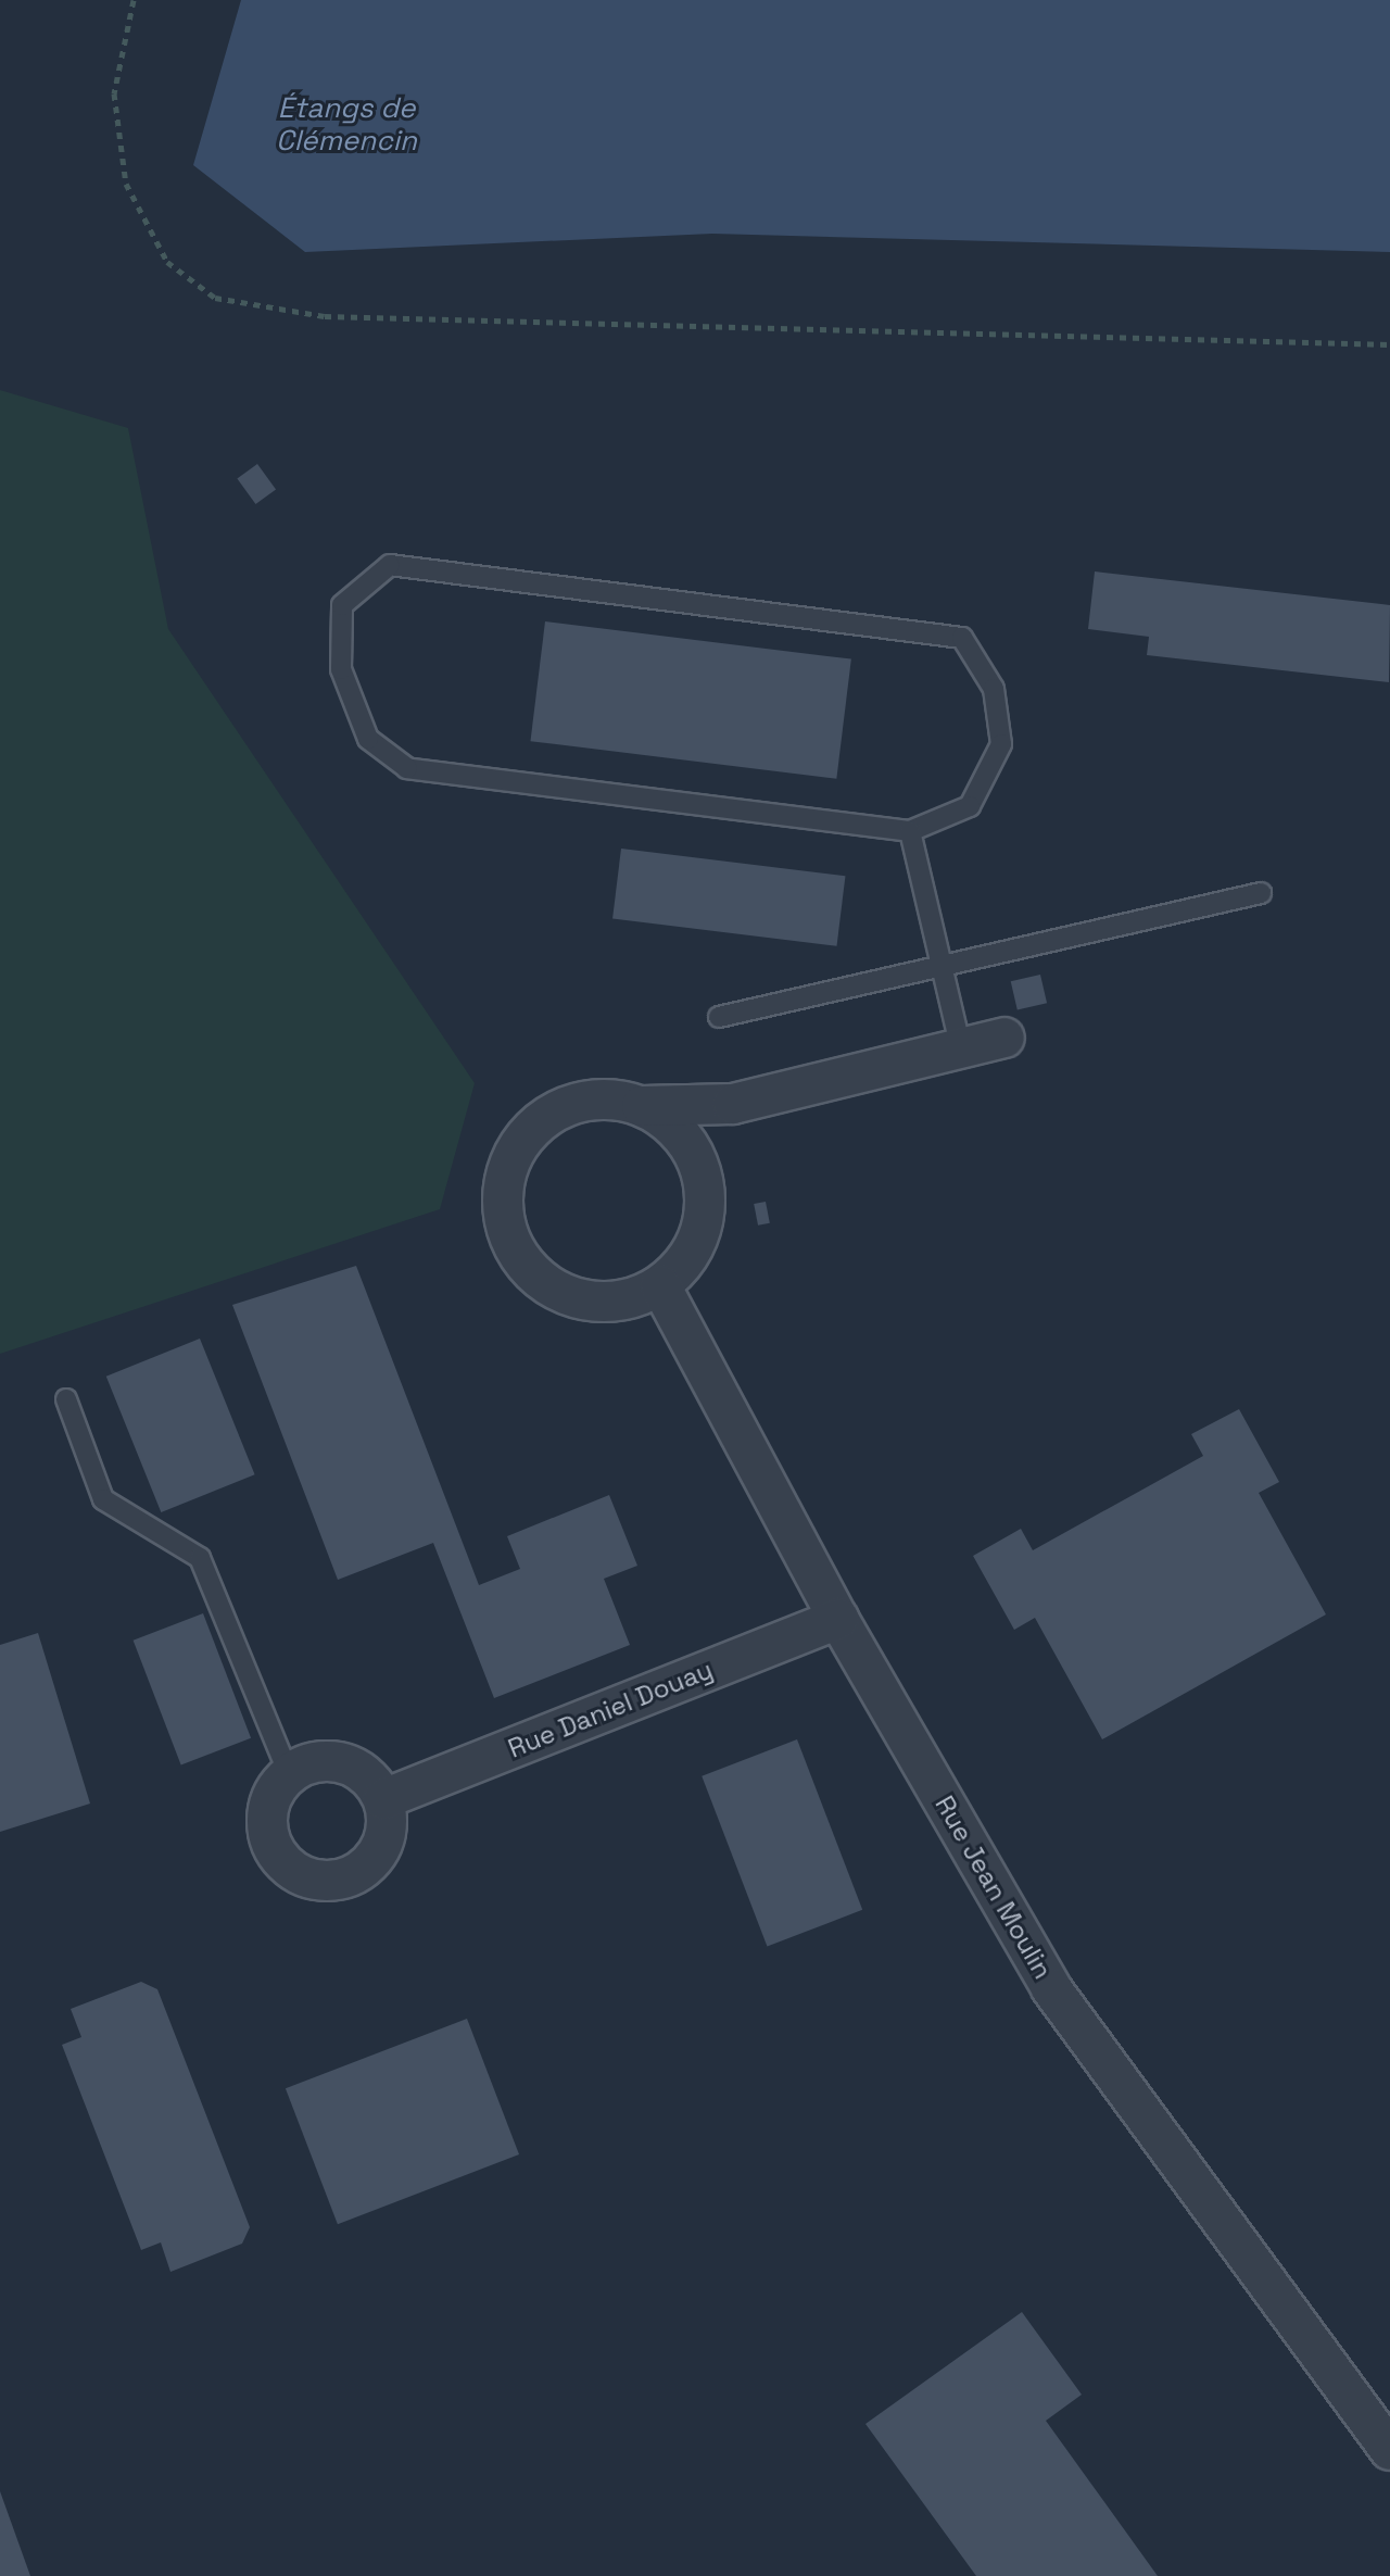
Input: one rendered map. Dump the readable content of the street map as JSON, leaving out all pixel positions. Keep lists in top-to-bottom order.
{
  "streets": {
    "street": ["Rue Daniel Douay", "Rue Jean Moulin"]
  },
  "crossings": [
    ["Rue Daniel Douay", "Rue Jean Moulin"]
  ],
  "water": ["Étangs de Clémencin"]
}
